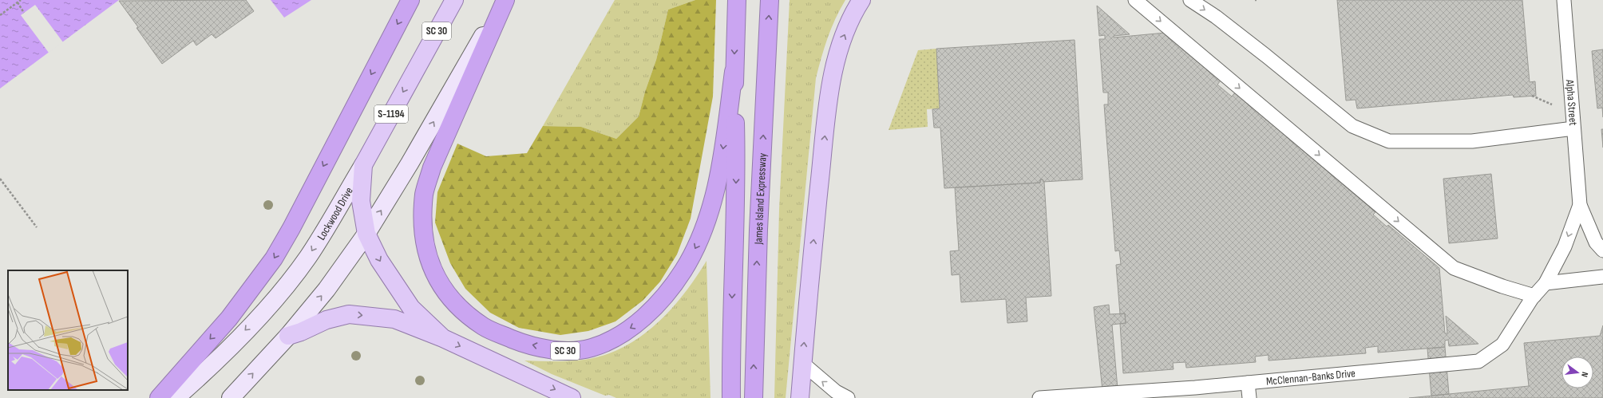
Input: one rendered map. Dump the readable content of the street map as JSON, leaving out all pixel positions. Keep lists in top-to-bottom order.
{
  "streets": {
    "highway": ["SC 30", "James Island Expressway"],
    "main road": ["S-1194", "Lockwood Drive"],
    "lane": ["Alpha Street", "McClennan-Banks Drive"]
  },
  "crossings": [
    ["Alpha Street", "McClennan-Banks Drive"]
  ],
  "north": "right"
}
